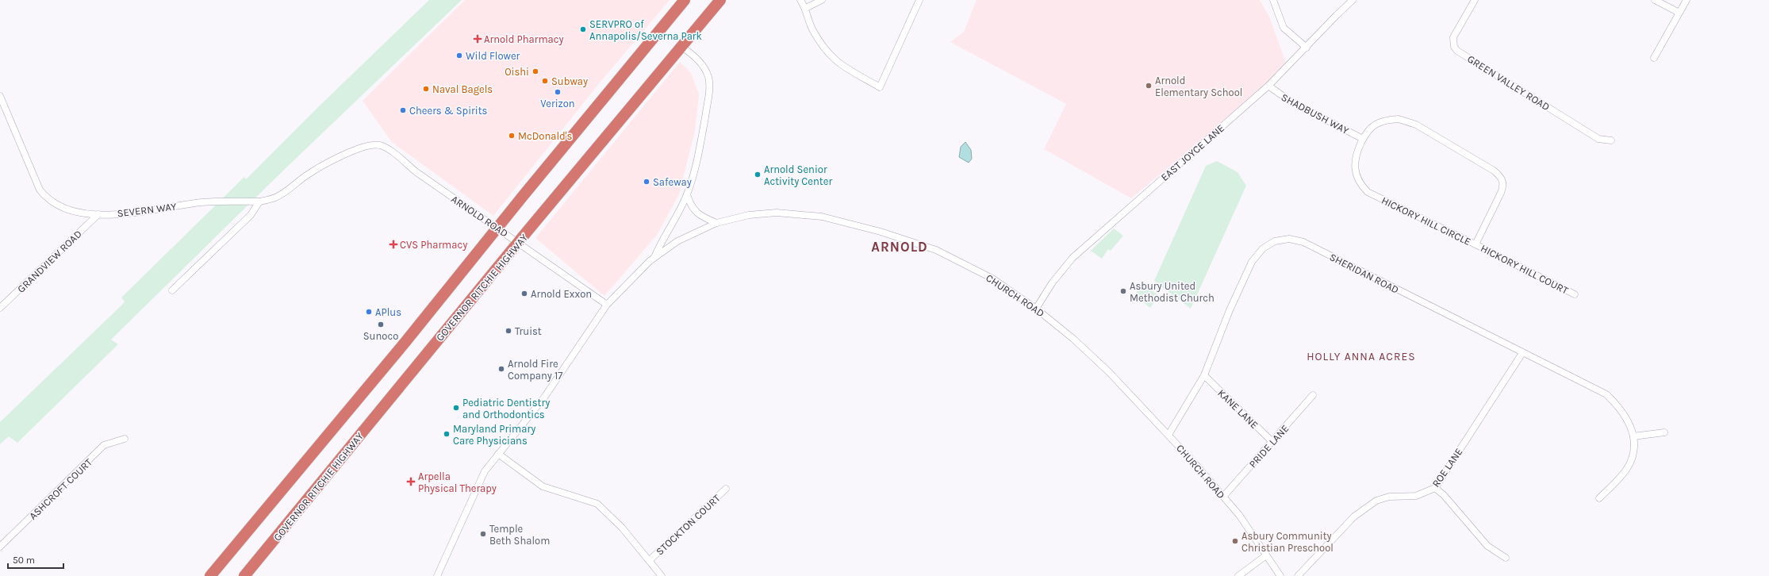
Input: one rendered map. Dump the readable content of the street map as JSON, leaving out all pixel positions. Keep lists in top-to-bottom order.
{
  "streets": {
    "highway": ["GOVERNOR RITCHIE HIGHWAY"],
    "street": [
      "GREEN VALLEY ROAD",
      "SHADBUSH WAY",
      "EAST JOYCE LANE",
      "SEVERN WAY",
      "ARNOLD ROAD",
      "HICKORY HILL CIRCLE",
      "GRANDVIEW ROAD",
      "HICKORY HILL COURT",
      "SHERIDAN ROAD",
      "CHURCH ROAD",
      "KANE LANE",
      "PRIDE LANE",
      "ROE LANE",
      "ASHCROFT COURT",
      "STOCKTON COURT"
    ]
  },
  "crossings": [
    ["SHADBUSH WAY", "EAST JOYCE LANE"],
    ["SHADBUSH WAY", "HICKORY HILL CIRCLE"],
    ["EAST JOYCE LANE", "CHURCH ROAD"],
    ["SEVERN WAY", "ARNOLD ROAD"],
    ["SEVERN WAY", "GRANDVIEW ROAD"],
    ["ARNOLD ROAD", "GOVERNOR RITCHIE HIGHWAY"],
    ["HICKORY HILL CIRCLE", "HICKORY HILL COURT"],
    ["SHERIDAN ROAD", "CHURCH ROAD"],
    ["SHERIDAN ROAD", "KANE LANE"],
    ["SHERIDAN ROAD", "ROE LANE"],
    ["CHURCH ROAD", "PRIDE LANE"],
    ["KANE LANE", "PRIDE LANE"]
  ],
  "districts": ["ARNOLD", "HOLLY ANNA ACRES"],
  "places": {
    "other": [
      "SERVPRO of Annapolis/Severna Park",
      "Wild Flower",
      "Oishi",
      "Subway",
      "Arnold Elementary School",
      "Naval Bagels",
      "Verizon",
      "Cheers & Spirits",
      "McDonald's",
      "Arnold Senior Activity Center",
      "Safeway",
      "Asbury United Methodist Church",
      "Arnold Exxon",
      "APlus",
      "Sunoco",
      "Truist",
      "Arnold Fire Company 17",
      "Pediatric Dentistry and Orthodontics",
      "Maryland Primary Care Physicians",
      "Temple Beth Shalom",
      "Asbury Community Christian Preschool"
    ],
    "health": ["Arnold Pharmacy", "CVS Pharmacy", "Arpella Physical Therapy"]
  },
  "scale_bar": "50 m"
}
